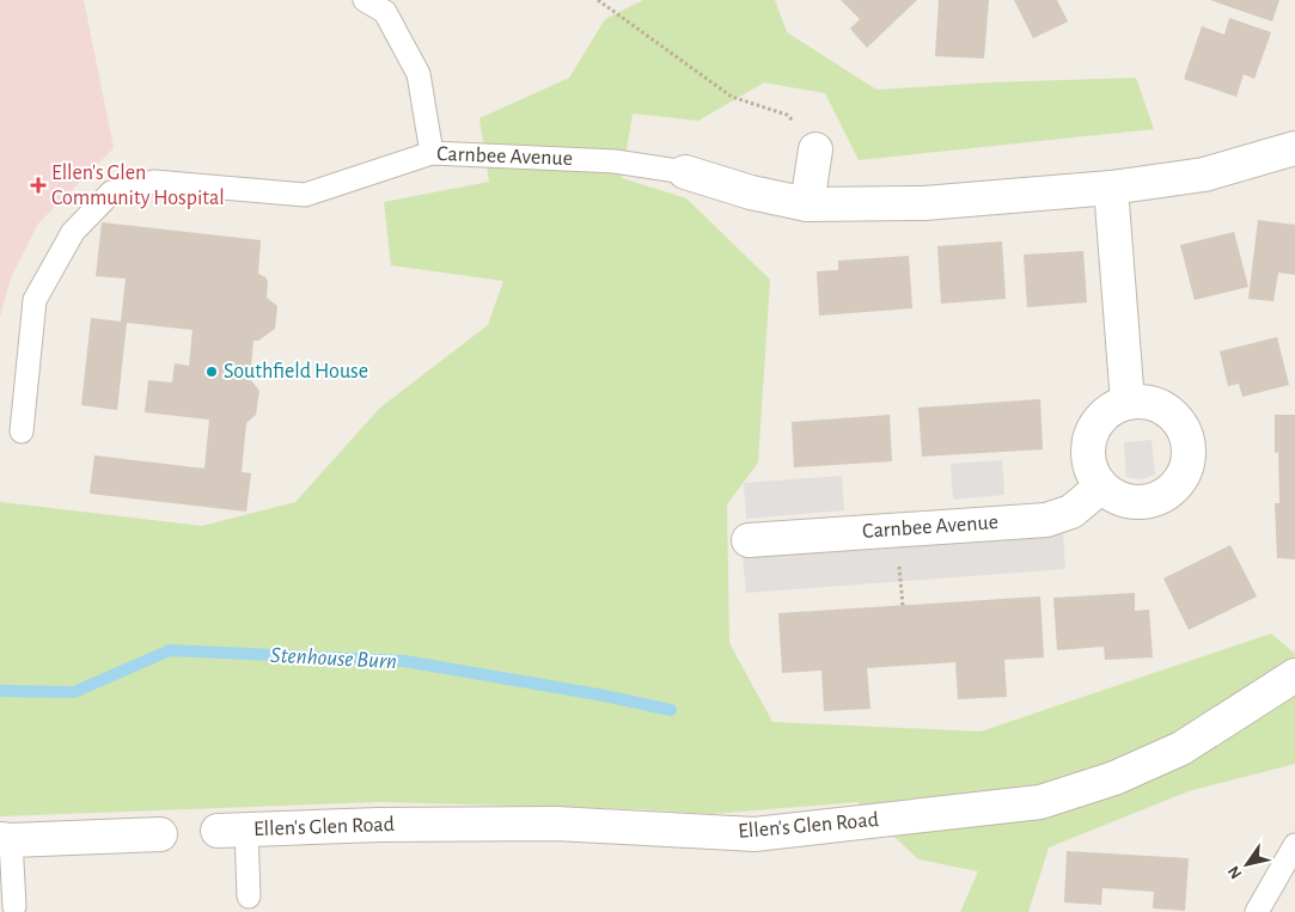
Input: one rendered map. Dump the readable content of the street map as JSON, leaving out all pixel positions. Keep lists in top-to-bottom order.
{
  "streets": {
    "street": ["Carnbee Avenue", "Ellen's Glen Road"]
  },
  "water": ["Stenhouse Burn"],
  "places": {
    "health": ["Ellen's Glen Community Hospital"],
    "other": ["Southfield House"]
  },
  "north": "bottom left"
}
